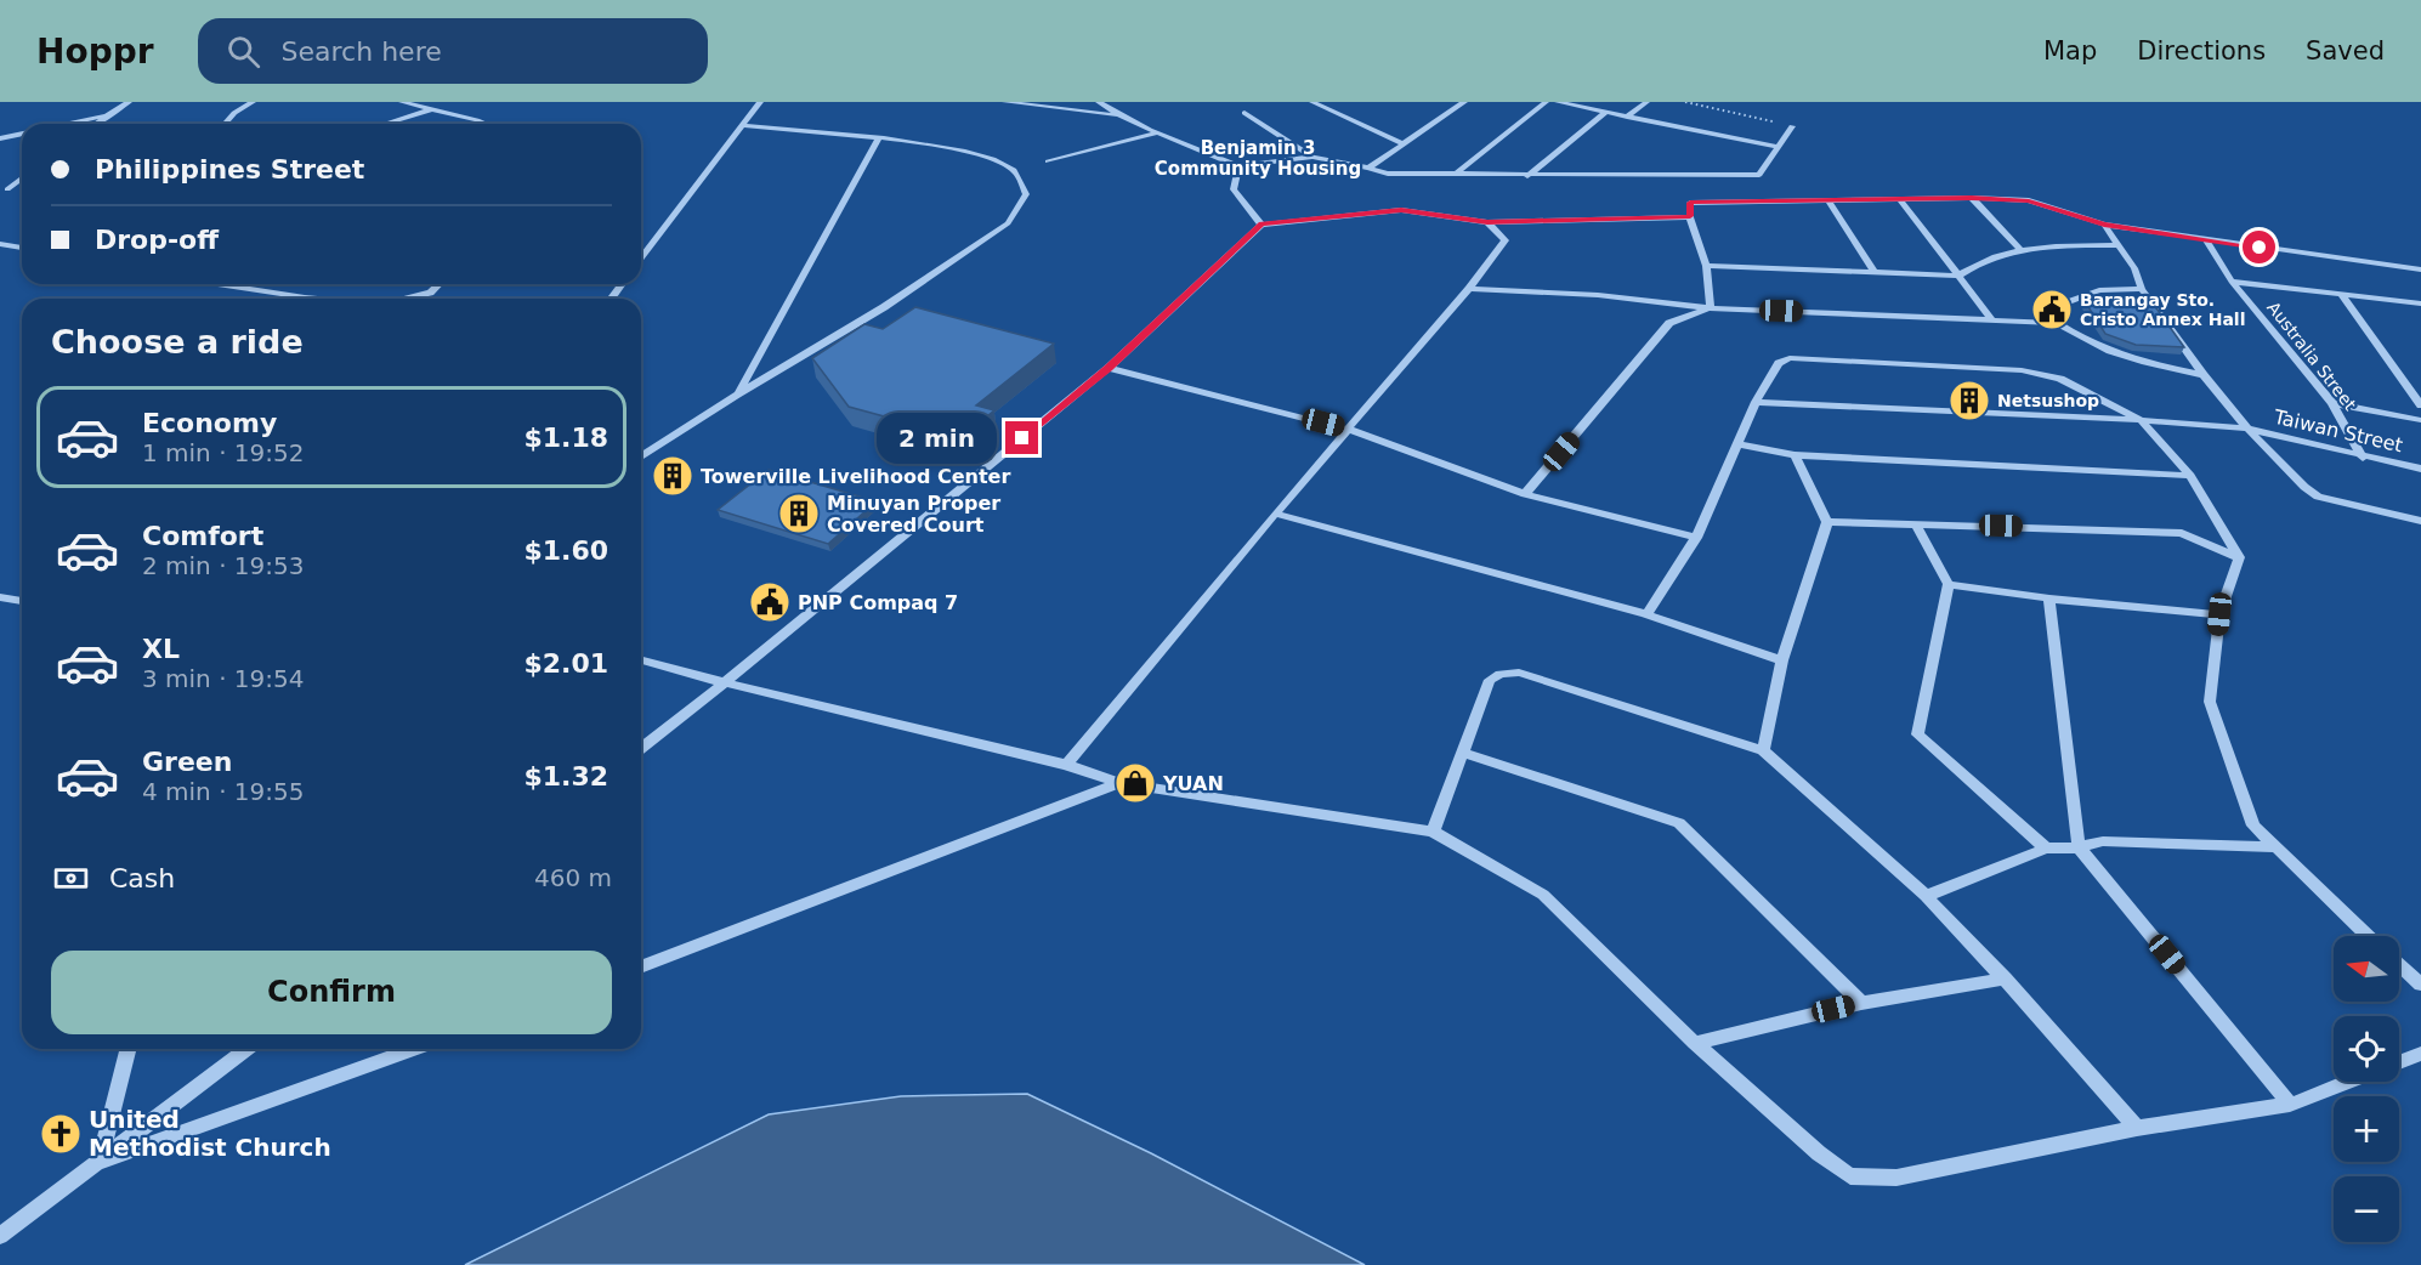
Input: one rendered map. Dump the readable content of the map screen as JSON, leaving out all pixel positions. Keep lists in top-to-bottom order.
{
  "streets": {
    "street": ["Australia Street", "Taiwan Street"]
  },
  "crossings": [
    ["Australia Street", "Taiwan Street"]
  ],
  "districts": ["Benjamin 3 Community Housing"],
  "places": {
    "public building": ["Barangay Sto. Cristo Annex Hall", "PNP Compaq 7"],
    "building": ["Netsushop", "Towerville Livelihood Center", "Minuyan Proper Covered Court"],
    "shop": ["YUAN"],
    "church": ["United Methodist Church"]
  },
  "north": "left",
  "page": {
    "header": "Hoppr",
    "search": "Search here",
    "nav": ["Map", "Directions", "Saved"],
    "banner": ["Philippines Street", "Drop-off"],
    "heading": "Choose a ride",
    "list": [
      {
        "name": "Economy",
        "note": "1 min · 19:52",
        "value": "$1.18"
      },
      {
        "name": "Comfort",
        "note": "2 min · 19:53",
        "value": "$1.60"
      },
      {
        "name": "XL",
        "note": "3 min · 19:54",
        "value": "$2.01"
      },
      {
        "name": "Green",
        "note": "4 min · 19:55",
        "value": "$1.32"
      }
    ],
    "bubble": "2 min",
    "pay": ["Cash", "460 m"],
    "map_buttons": ["+", "−"],
    "buttons": "Confirm"
  }
}
